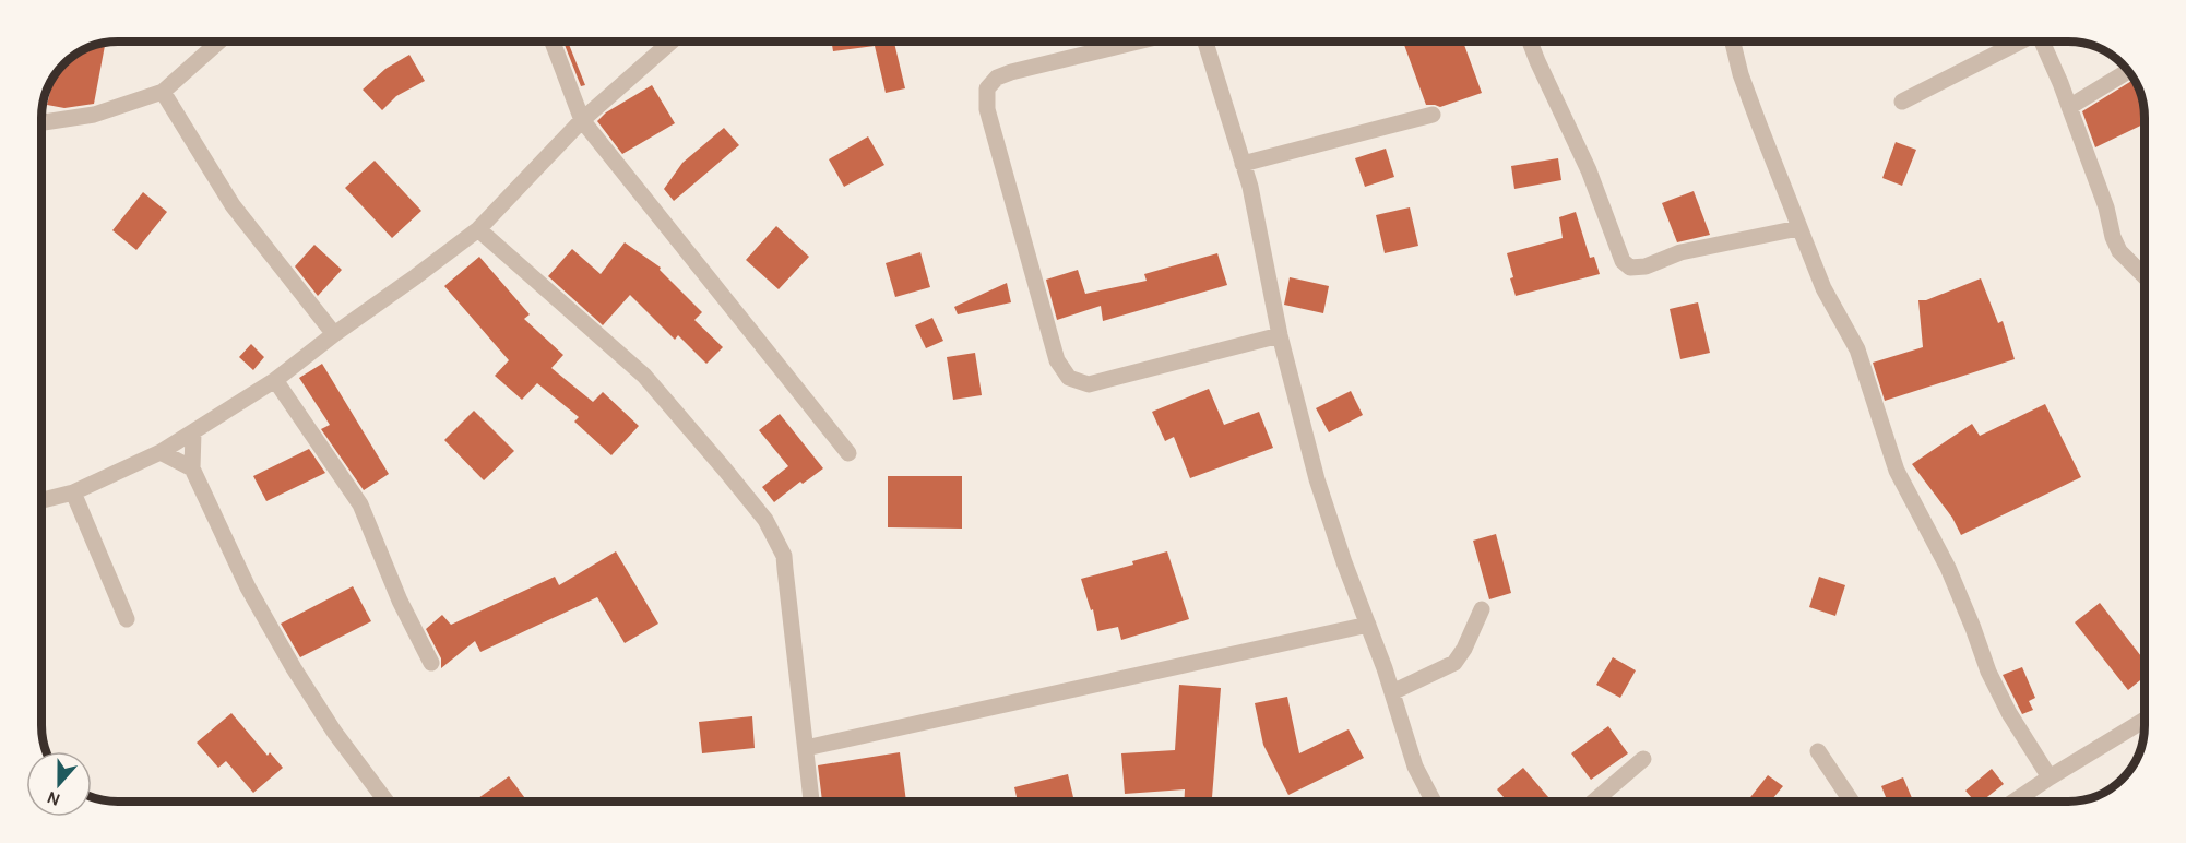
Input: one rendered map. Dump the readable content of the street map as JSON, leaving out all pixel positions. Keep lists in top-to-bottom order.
{
  "north": "bottom"
}
